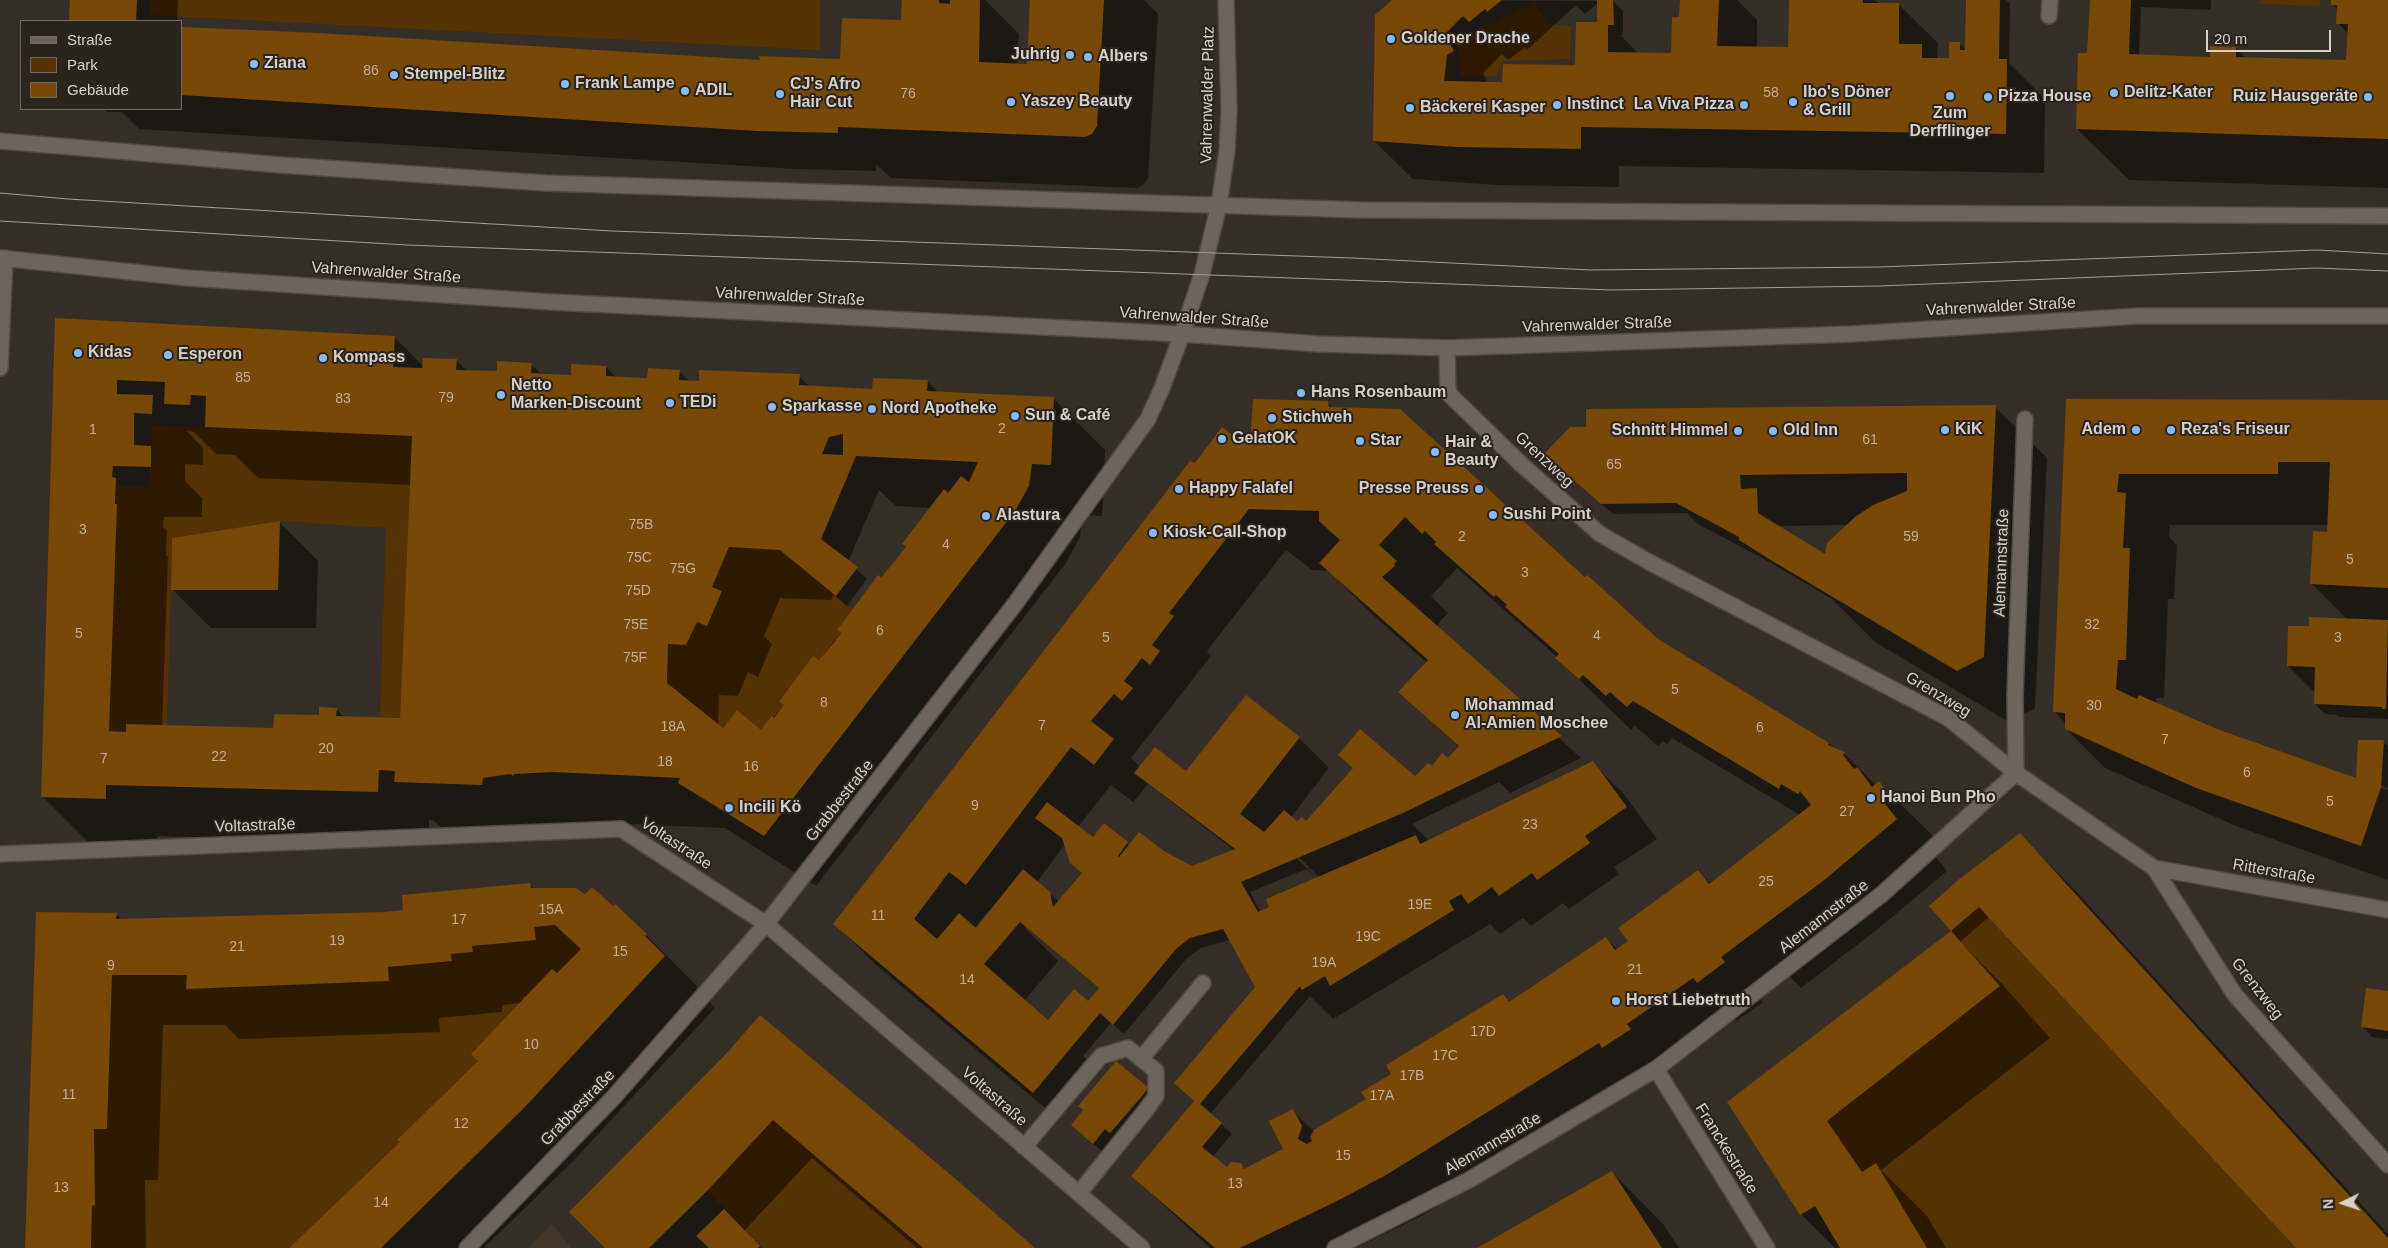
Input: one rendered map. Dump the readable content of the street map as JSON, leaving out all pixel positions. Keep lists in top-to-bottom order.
{
  "streets": {
    "street": [
      "Vahrenwalder Platz",
      "Vahrenwalder Straße",
      "Grenzweg",
      "Alemannstraße",
      "Grabbestraße",
      "Voltastraße",
      "Ritterstraße",
      "Franckestraße"
    ]
  },
  "crossings": [
    ["Vahrenwalder Platz", "Vahrenwalder Straße"],
    ["Vahrenwalder Platz", "Grabbestraße"],
    ["Vahrenwalder Straße", "Grenzweg"],
    ["Vahrenwalder Straße", "Grabbestraße"],
    ["Grenzweg", "Alemannstraße"],
    ["Grenzweg", "Ritterstraße"],
    ["Alemannstraße", "Franckestraße"],
    ["Grabbestraße", "Voltastraße"]
  ],
  "places": [
    "Goldener Drache",
    "Juhrig",
    "Albers",
    "Ziana",
    "Stempel-Blitz",
    "Frank Lampe",
    "ADIL",
    "Delitz-Kater",
    "CJ's Afro Hair Cut",
    "Zum Derfflinger",
    "Pizza House",
    "Ruiz Hausgeräte",
    "Yaszey Beauty",
    "Ibo's Döner & Grill",
    "Instinct",
    "La Viva Pizza",
    "Bäckerei Kasper",
    "Kidas",
    "Esperon",
    "Kompass",
    "Hans Rosenbaum",
    "Netto Marken-Discount",
    "TEDi",
    "Sparkasse",
    "Nord Apotheke",
    "Sun & Café",
    "Stichweh",
    "KiK",
    "Adem",
    "Reza's Friseur",
    "Schnitt Himmel",
    "Old Inn",
    "GelatOK",
    "Star",
    "Hair & Beauty",
    "Happy Falafel",
    "Presse Preuss",
    "Sushi Point",
    "Alastura",
    "Kiosk-Call-Shop",
    "Mohammad Al-Amien Moschee",
    "Hanoi Bun Pho",
    "Incili Kö",
    "Horst Liebetruth"
  ],
  "house_numbers": [
    "86",
    "58",
    "76",
    "85",
    "79",
    "83",
    "2",
    "1",
    "61",
    "65",
    "75B",
    "3",
    "2",
    "59",
    "4",
    "75C",
    "5",
    "75G",
    "3",
    "75D",
    "75E",
    "32",
    "6",
    "5",
    "4",
    "5",
    "3",
    "75F",
    "5",
    "8",
    "30",
    "7",
    "18A",
    "6",
    "7",
    "20",
    "22",
    "7",
    "18",
    "16",
    "6",
    "5",
    "9",
    "27",
    "23",
    "25",
    "19E",
    "15A",
    "11",
    "17",
    "19C",
    "19",
    "21",
    "15",
    "19A",
    "9",
    "21",
    "14",
    "17D",
    "10",
    "17C",
    "17B",
    "11",
    "17A",
    "12",
    "15",
    "13",
    "13",
    "14"
  ],
  "legend": ["Straße", "Park", "Gebäude"],
  "scale_bar": "20 m",
  "north": "left"
}
